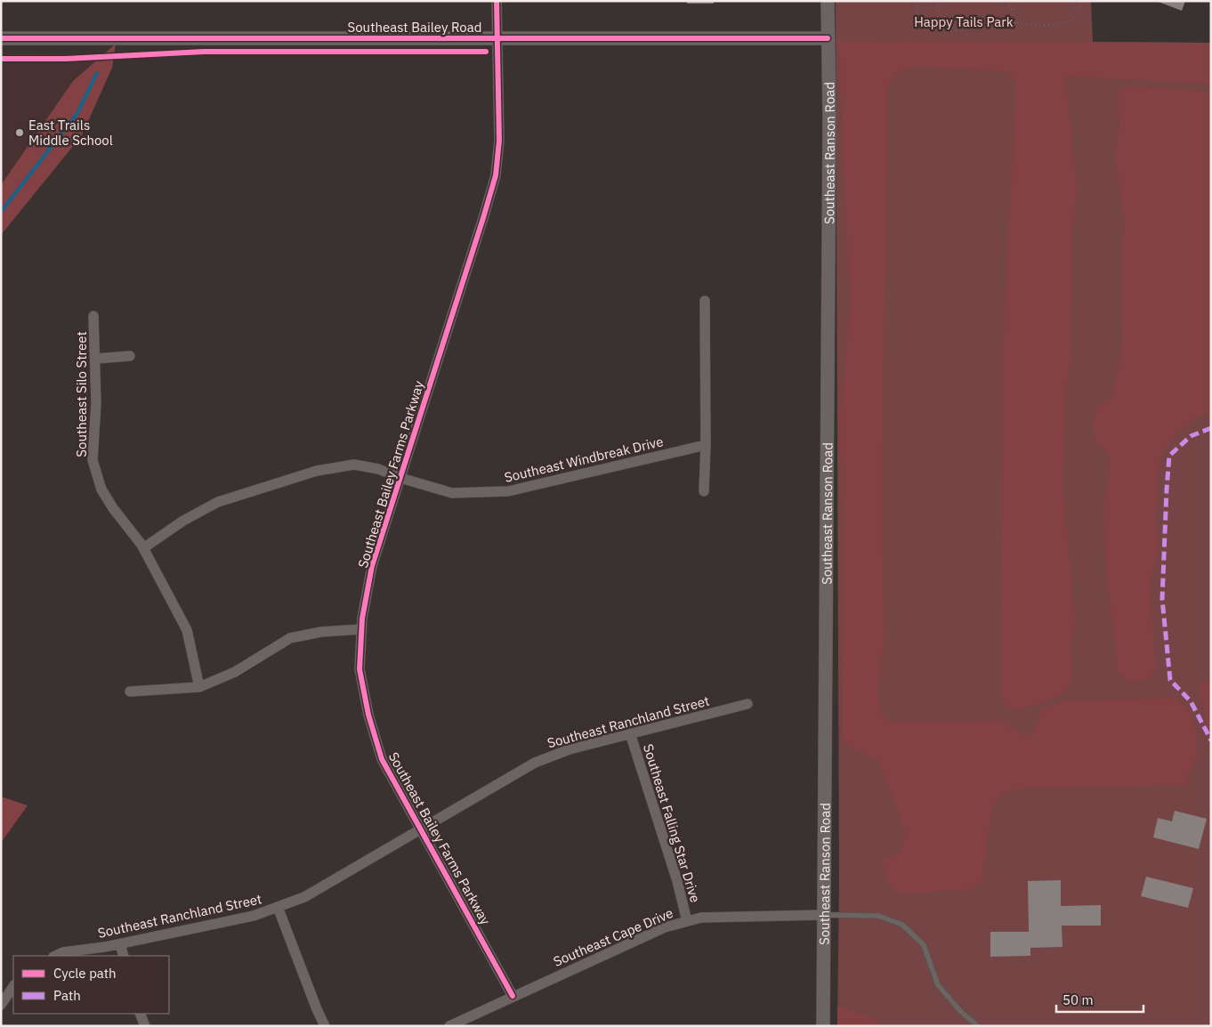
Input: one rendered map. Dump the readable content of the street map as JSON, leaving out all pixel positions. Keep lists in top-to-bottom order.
{
  "streets": {
    "street": [
      "Southeast Bailey Road",
      "Southeast Ranson Road",
      "Southeast Silo Street",
      "Southeast Windbreak Drive",
      "Southeast Bailey Farms Parkway",
      "Southeast Ranchland Street",
      "Southeast Falling Star Drive",
      "Southeast Cape Drive"
    ]
  },
  "crossings": [
    ["Southeast Bailey Road", "Southeast Ranson Road"],
    ["Southeast Bailey Road", "Southeast Bailey Farms Parkway"],
    ["Southeast Ranson Road", "Southeast Cape Drive"],
    ["Southeast Silo Street", "Southeast Windbreak Drive"],
    ["Southeast Windbreak Drive", "Southeast Bailey Farms Parkway"],
    ["Southeast Bailey Farms Parkway", "Southeast Ranchland Street"],
    ["Southeast Bailey Farms Parkway", "Southeast Cape Drive"],
    ["Southeast Ranchland Street", "Southeast Falling Star Drive"],
    ["Southeast Falling Star Drive", "Southeast Cape Drive"]
  ],
  "parks": ["Happy Tails Park"],
  "places": ["East Trails Middle School"],
  "legend": ["Cycle path", "Path"],
  "scale_bar": "50 m"
}
